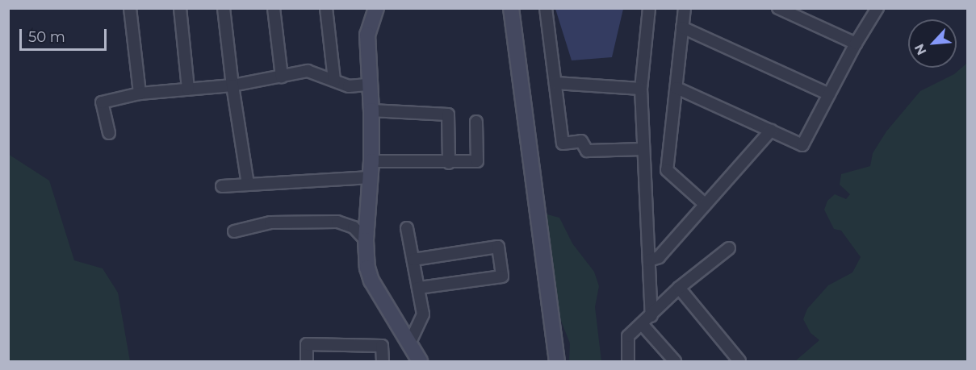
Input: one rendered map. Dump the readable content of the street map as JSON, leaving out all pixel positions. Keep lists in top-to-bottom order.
{
  "scale_bar": "50 m",
  "north": "bottom left"
}
